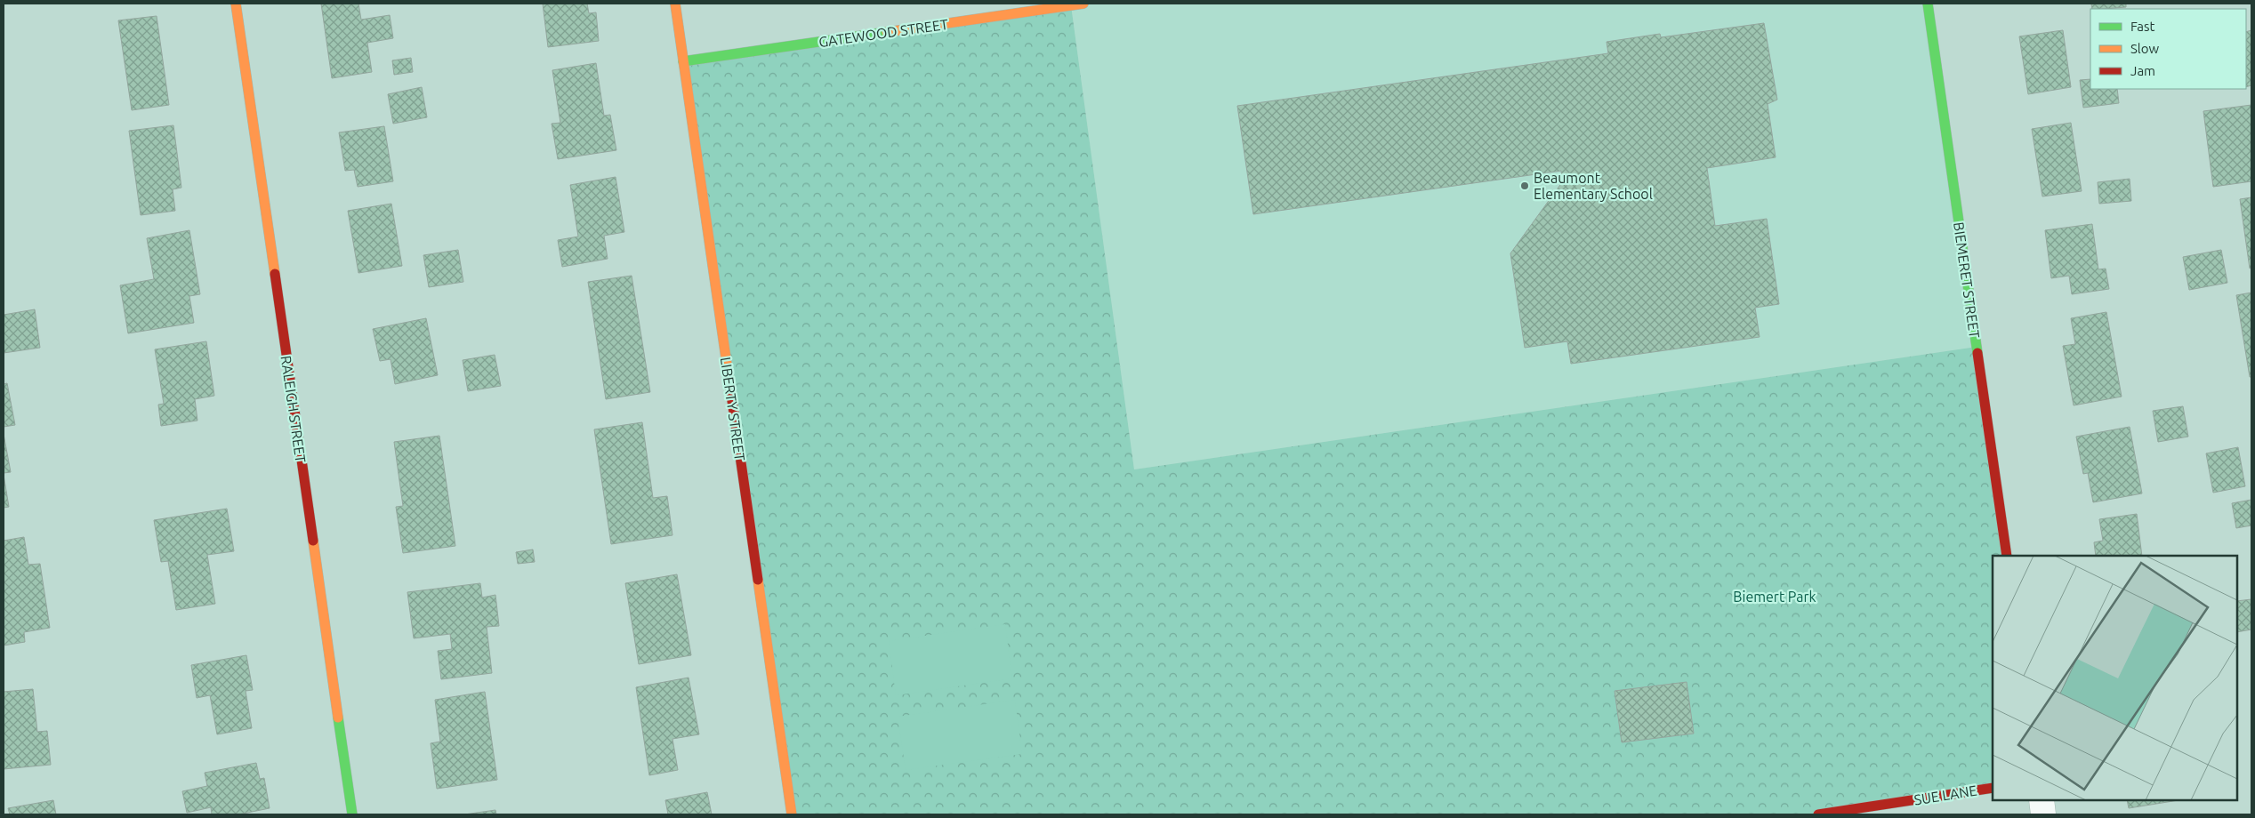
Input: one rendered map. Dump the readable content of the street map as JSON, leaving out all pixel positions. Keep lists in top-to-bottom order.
{
  "streets": {
    "street": [
      "GATEWOOD STREET",
      "BIEMERET STREET",
      "RALEIGH STREET",
      "LIBERTY STREET",
      "SUE LANE"
    ]
  },
  "crossings": [
    ["GATEWOOD STREET", "LIBERTY STREET"]
  ],
  "parks": ["Biemert Park"],
  "places": ["Beaumont Elementary School"],
  "legend": ["Fast", "Slow", "Jam"]
}
